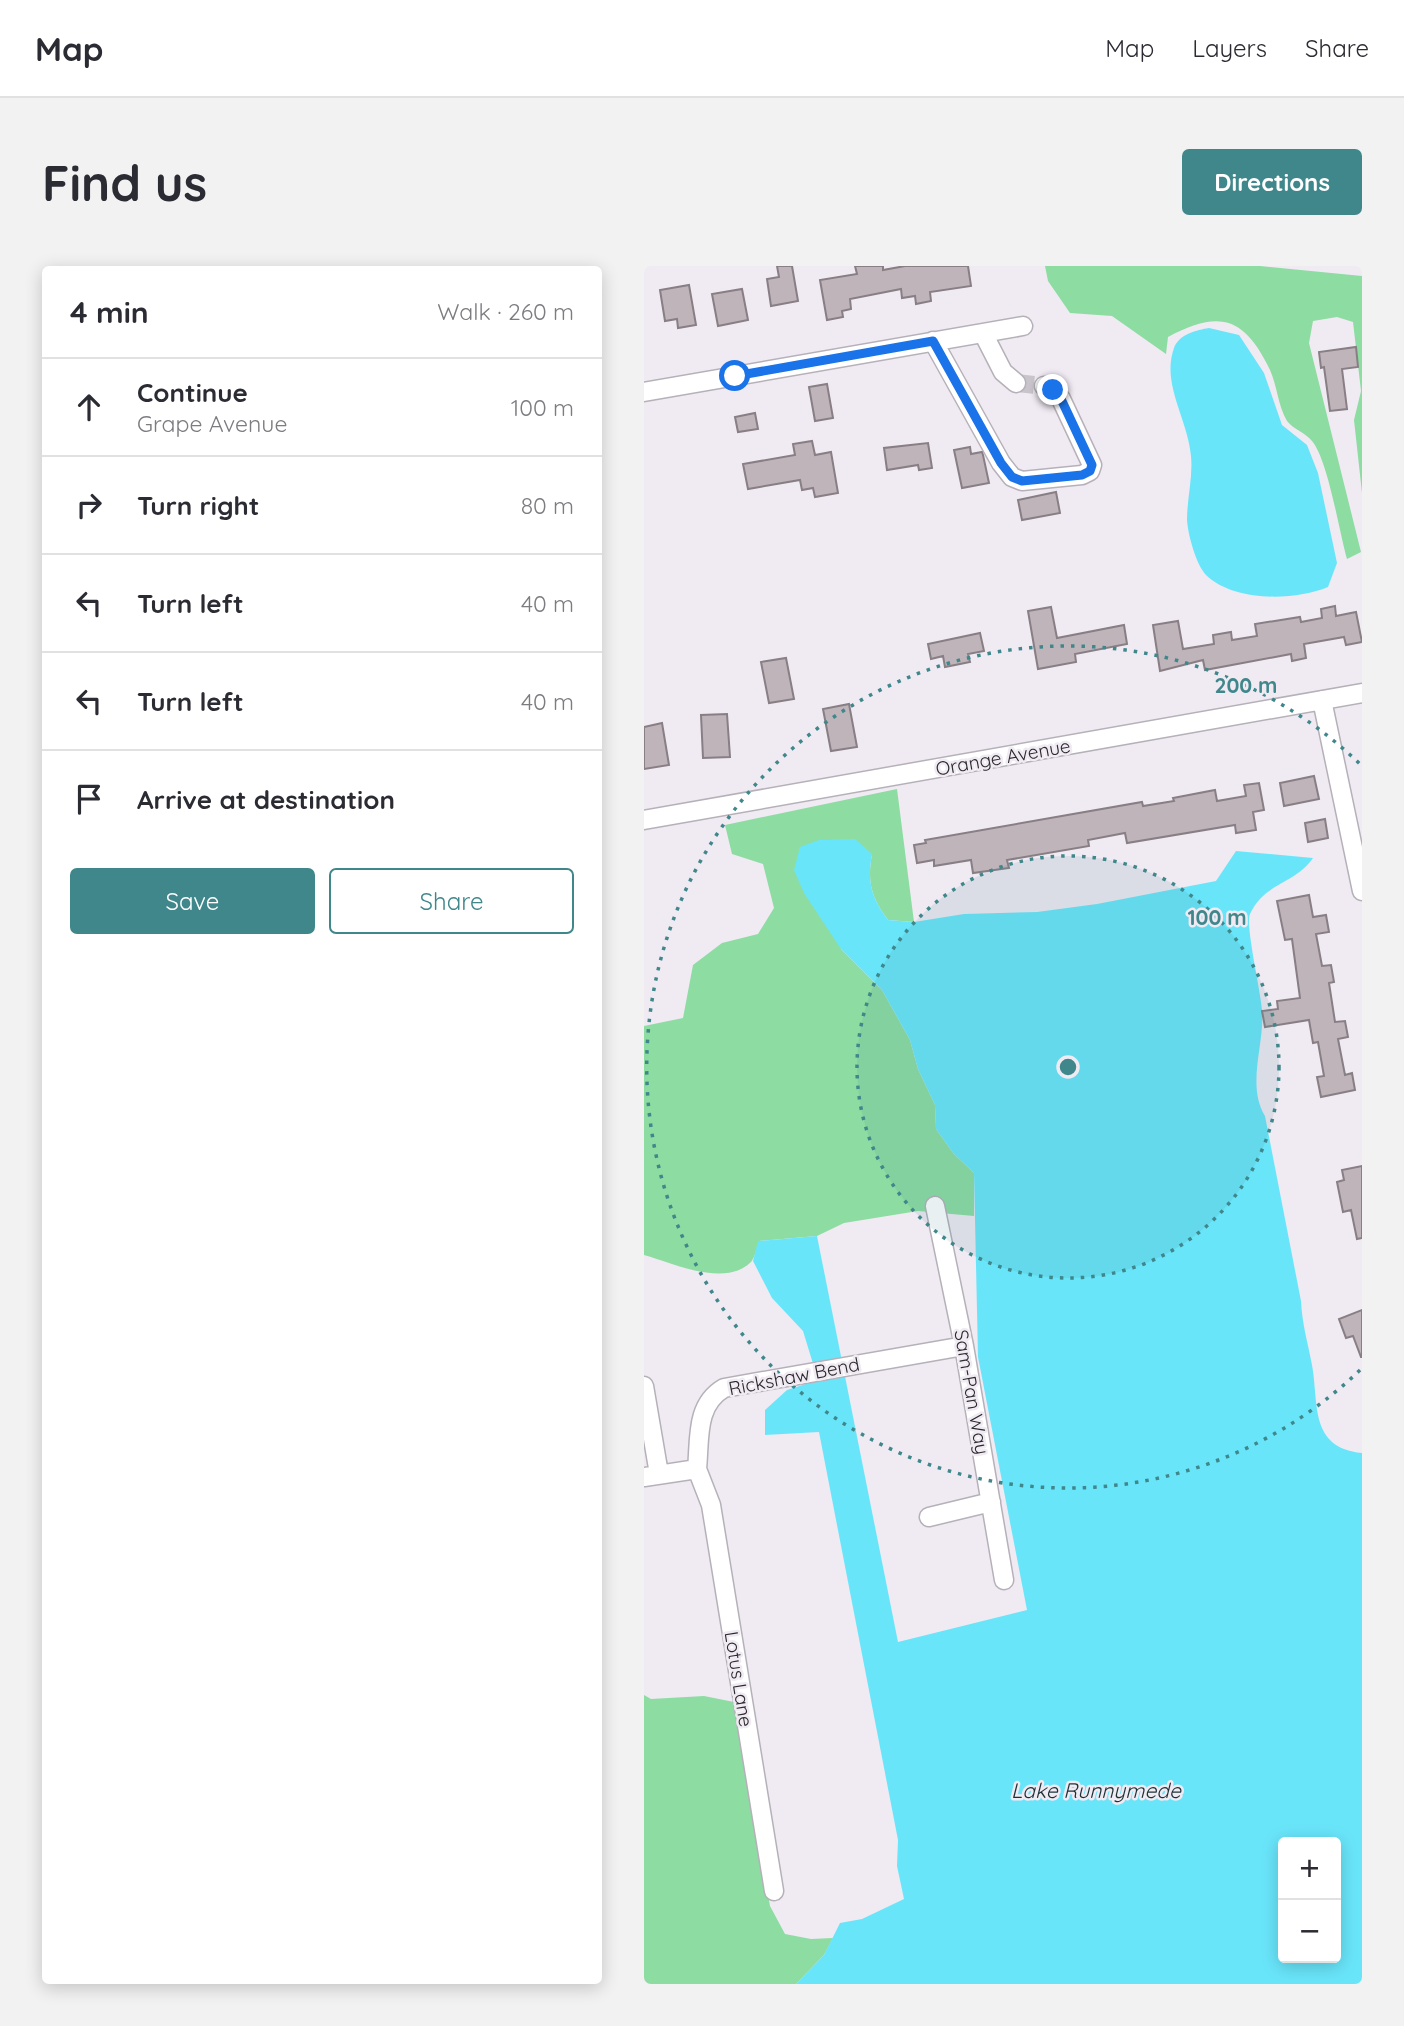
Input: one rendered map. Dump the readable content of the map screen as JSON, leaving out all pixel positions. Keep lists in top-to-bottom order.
{
  "streets": {
    "street": [
      "Orange Avenue",
      "Rickshaw Bend",
      "Sam-Pan Way",
      "Lotus Lane"
    ]
  },
  "crossings": [
    ["Rickshaw Bend", "Sam-Pan Way"],
    ["Rickshaw Bend", "Lotus Lane"]
  ],
  "water": ["Lake Runnymede"],
  "page": {
    "header": "Map",
    "nav": ["Map", "Layers", "Share"],
    "buttons": [
      "Directions",
      ["Save", "Share"]
    ],
    "title": "Find us",
    "heading": ["4 min", "Walk · 260 m"],
    "list": [
      ["Continue", "Grape Avenue", "100 m"],
      ["Turn right", "80 m"],
      ["Turn left", "40 m"],
      ["Turn left", "40 m"],
      "Arrive at destination"
    ],
    "map_buttons": ["+", "−"]
  },
  "rings": ["200 m", "100 m"]
}
